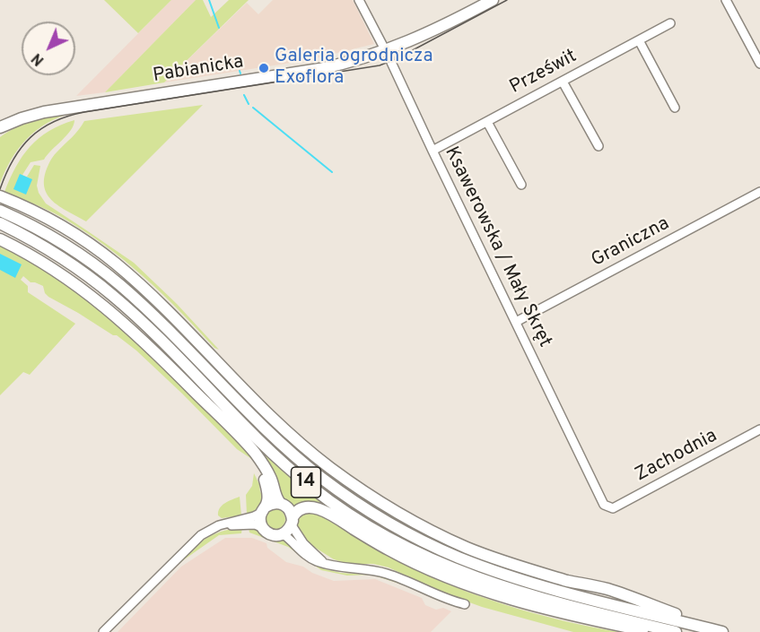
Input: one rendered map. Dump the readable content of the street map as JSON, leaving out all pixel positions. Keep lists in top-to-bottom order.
{
  "streets": {
    "main road": ["Pabianicka", "14"],
    "street": [
      "Prześwit",
      "Graniczna",
      "Ksawerowska / Mały Skręt",
      "Zachodnia"
    ]
  },
  "crossings": [
    ["Pabianicka", "Ksawerowska / Mały Skręt"],
    ["Prześwit", "Ksawerowska / Mały Skręt"],
    ["Graniczna", "Ksawerowska / Mały Skręt"],
    ["Ksawerowska / Mały Skręt", "Zachodnia"]
  ],
  "places": ["Galeria ogrodnicza Exoflora"],
  "north": "bottom left"
}
